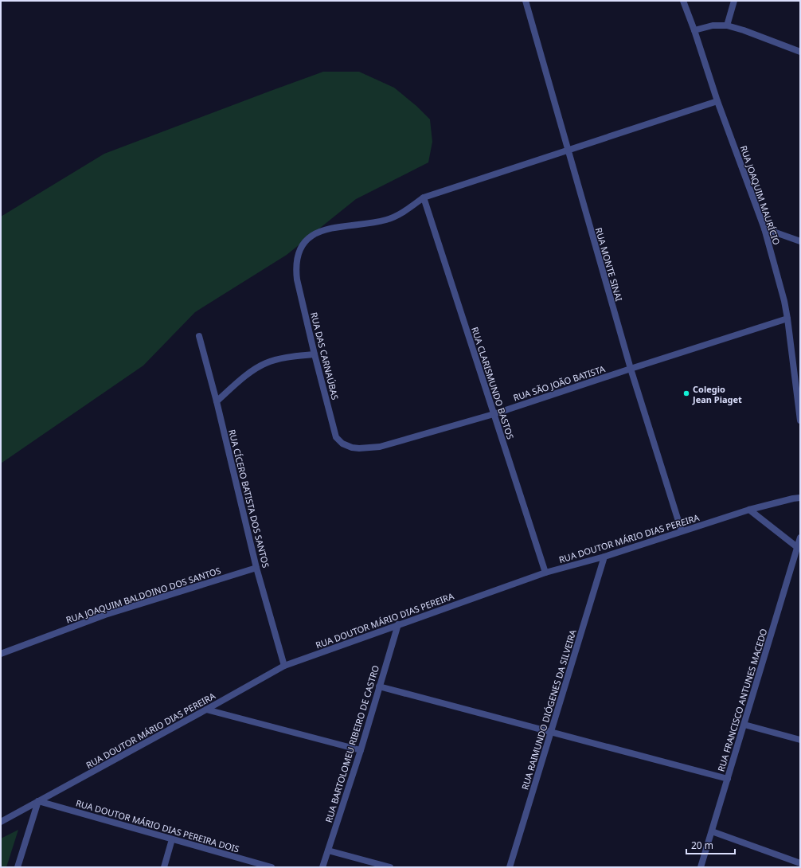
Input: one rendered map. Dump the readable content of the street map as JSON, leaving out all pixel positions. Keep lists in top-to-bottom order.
{
  "streets": {
    "street": [
      "RUA JOAQUIM MAURÍCIO",
      "RUA MONTE SINAI",
      "RUA DAS CARNAÚBAS",
      "RUA CLARISMUNDO BASTOS",
      "RUA SÃO JOÃO BATISTA",
      "RUA CÍCERO BATISTA DOS SANTOS",
      "RUA DOUTOR MÁRIO DIAS PEREIRA",
      "RUA JOAQUIM BALDOINO DOS SANTOS",
      "RUA FRANCISCO ANTUNES MACEDO",
      "RUA RAIMUNDO DIÓGENES DA SILVEIRA",
      "RUA BARTOLOMEU RIBEIRO DE CASTRO",
      "RUA DOUTOR MÁRIO DIAS PEREIRA DOIS"
    ]
  },
  "crossings": [
    ["RUA JOAQUIM MAURÍCIO", "RUA DAS CARNAÚBAS"],
    ["RUA JOAQUIM MAURÍCIO", "RUA SÃO JOÃO BATISTA"],
    ["RUA MONTE SINAI", "RUA DAS CARNAÚBAS"],
    ["RUA MONTE SINAI", "RUA SÃO JOÃO BATISTA"],
    ["RUA MONTE SINAI", "RUA DOUTOR MÁRIO DIAS PEREIRA"],
    ["RUA DAS CARNAÚBAS", "RUA CLARISMUNDO BASTOS"],
    ["RUA DAS CARNAÚBAS", "RUA SÃO JOÃO BATISTA"],
    ["RUA CLARISMUNDO BASTOS", "RUA SÃO JOÃO BATISTA"],
    ["RUA CLARISMUNDO BASTOS", "RUA DOUTOR MÁRIO DIAS PEREIRA"],
    ["RUA CÍCERO BATISTA DOS SANTOS", "RUA DOUTOR MÁRIO DIAS PEREIRA"],
    ["RUA CÍCERO BATISTA DOS SANTOS", "RUA JOAQUIM BALDOINO DOS SANTOS"],
    ["RUA DOUTOR MÁRIO DIAS PEREIRA", "RUA RAIMUNDO DIÓGENES DA SILVEIRA"],
    ["RUA DOUTOR MÁRIO DIAS PEREIRA", "RUA BARTOLOMEU RIBEIRO DE CASTRO"],
    ["RUA DOUTOR MÁRIO DIAS PEREIRA", "RUA DOUTOR MÁRIO DIAS PEREIRA DOIS"]
  ],
  "places": ["Colegio Jean Piaget"],
  "scale_bar": "20 m"
}
